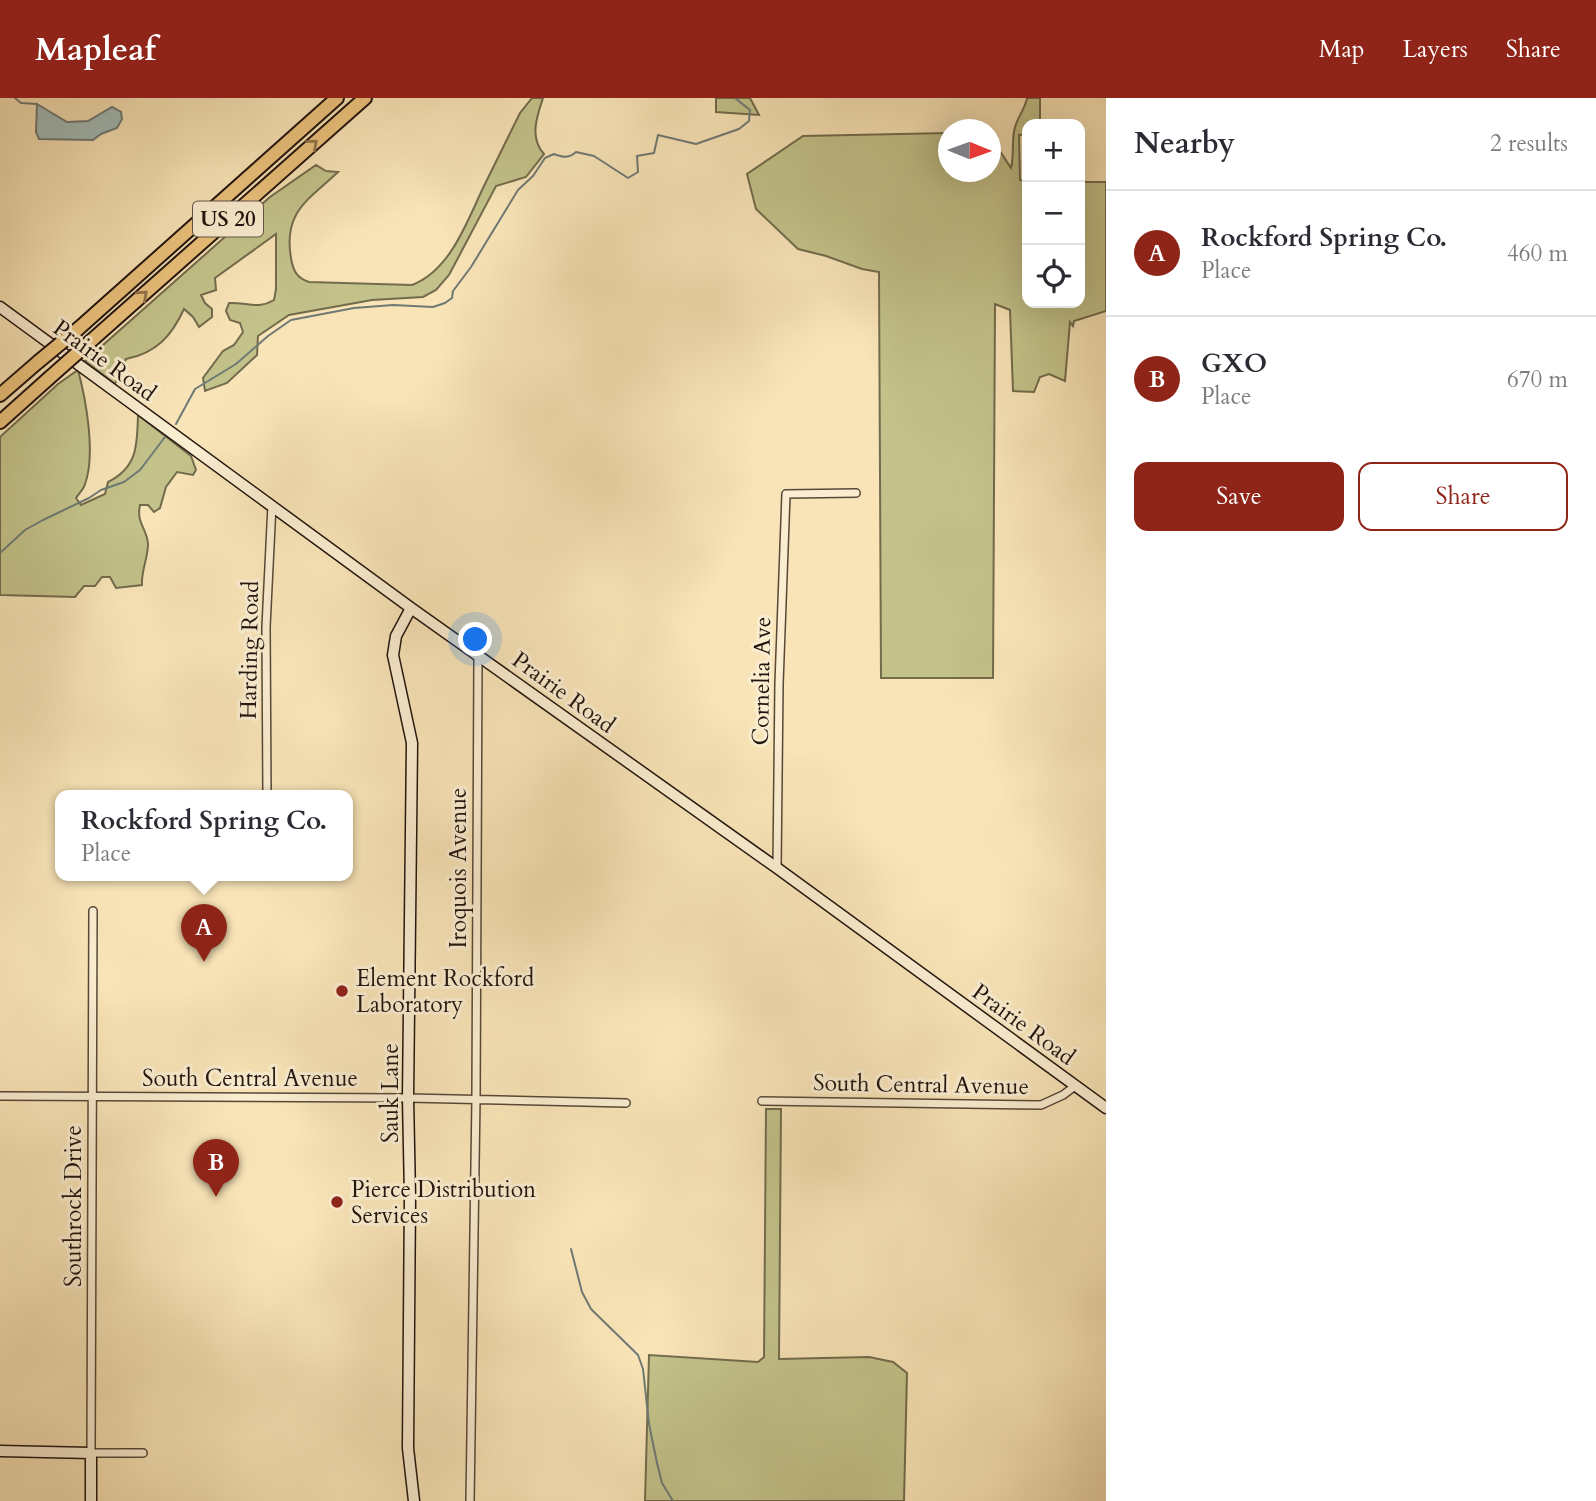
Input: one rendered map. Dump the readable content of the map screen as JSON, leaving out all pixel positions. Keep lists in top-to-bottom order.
{
  "streets": {
    "highway": ["US 20"],
    "street": [
      "Prairie Road",
      "Harding Road",
      "Cornelia Ave",
      "Iroquois Avenue",
      "South Central Avenue",
      "Sauk Lane",
      "Southrock Drive"
    ]
  },
  "crossings": [
    ["Prairie Road", "Harding Road"],
    ["Prairie Road", "Cornelia Ave"],
    ["Prairie Road", "Iroquois Avenue"],
    ["Prairie Road", "South Central Avenue"],
    ["Prairie Road", "Sauk Lane"],
    ["Iroquois Avenue", "South Central Avenue"],
    ["South Central Avenue", "Sauk Lane"],
    ["South Central Avenue", "Southrock Drive"]
  ],
  "places": ["Element Rockford Laboratory", "Pierce Distribution Services"],
  "north": "right",
  "page": {
    "header": "Mapleaf",
    "nav": ["Map", "Layers", "Share"],
    "heading": ["Nearby", "2 results"],
    "map_buttons": ["+", "−"],
    "list": [
      {
        "mark": "A",
        "name": "Rockford Spring Co.",
        "note": "Place",
        "value": "460 m"
      },
      {
        "mark": "B",
        "name": "GXO",
        "note": "Place",
        "value": "670 m"
      }
    ],
    "buttons": ["Save", "Share"],
    "popup": ["Rockford Spring Co.", "Place"],
    "pins": ["A", "B"]
  }
}
